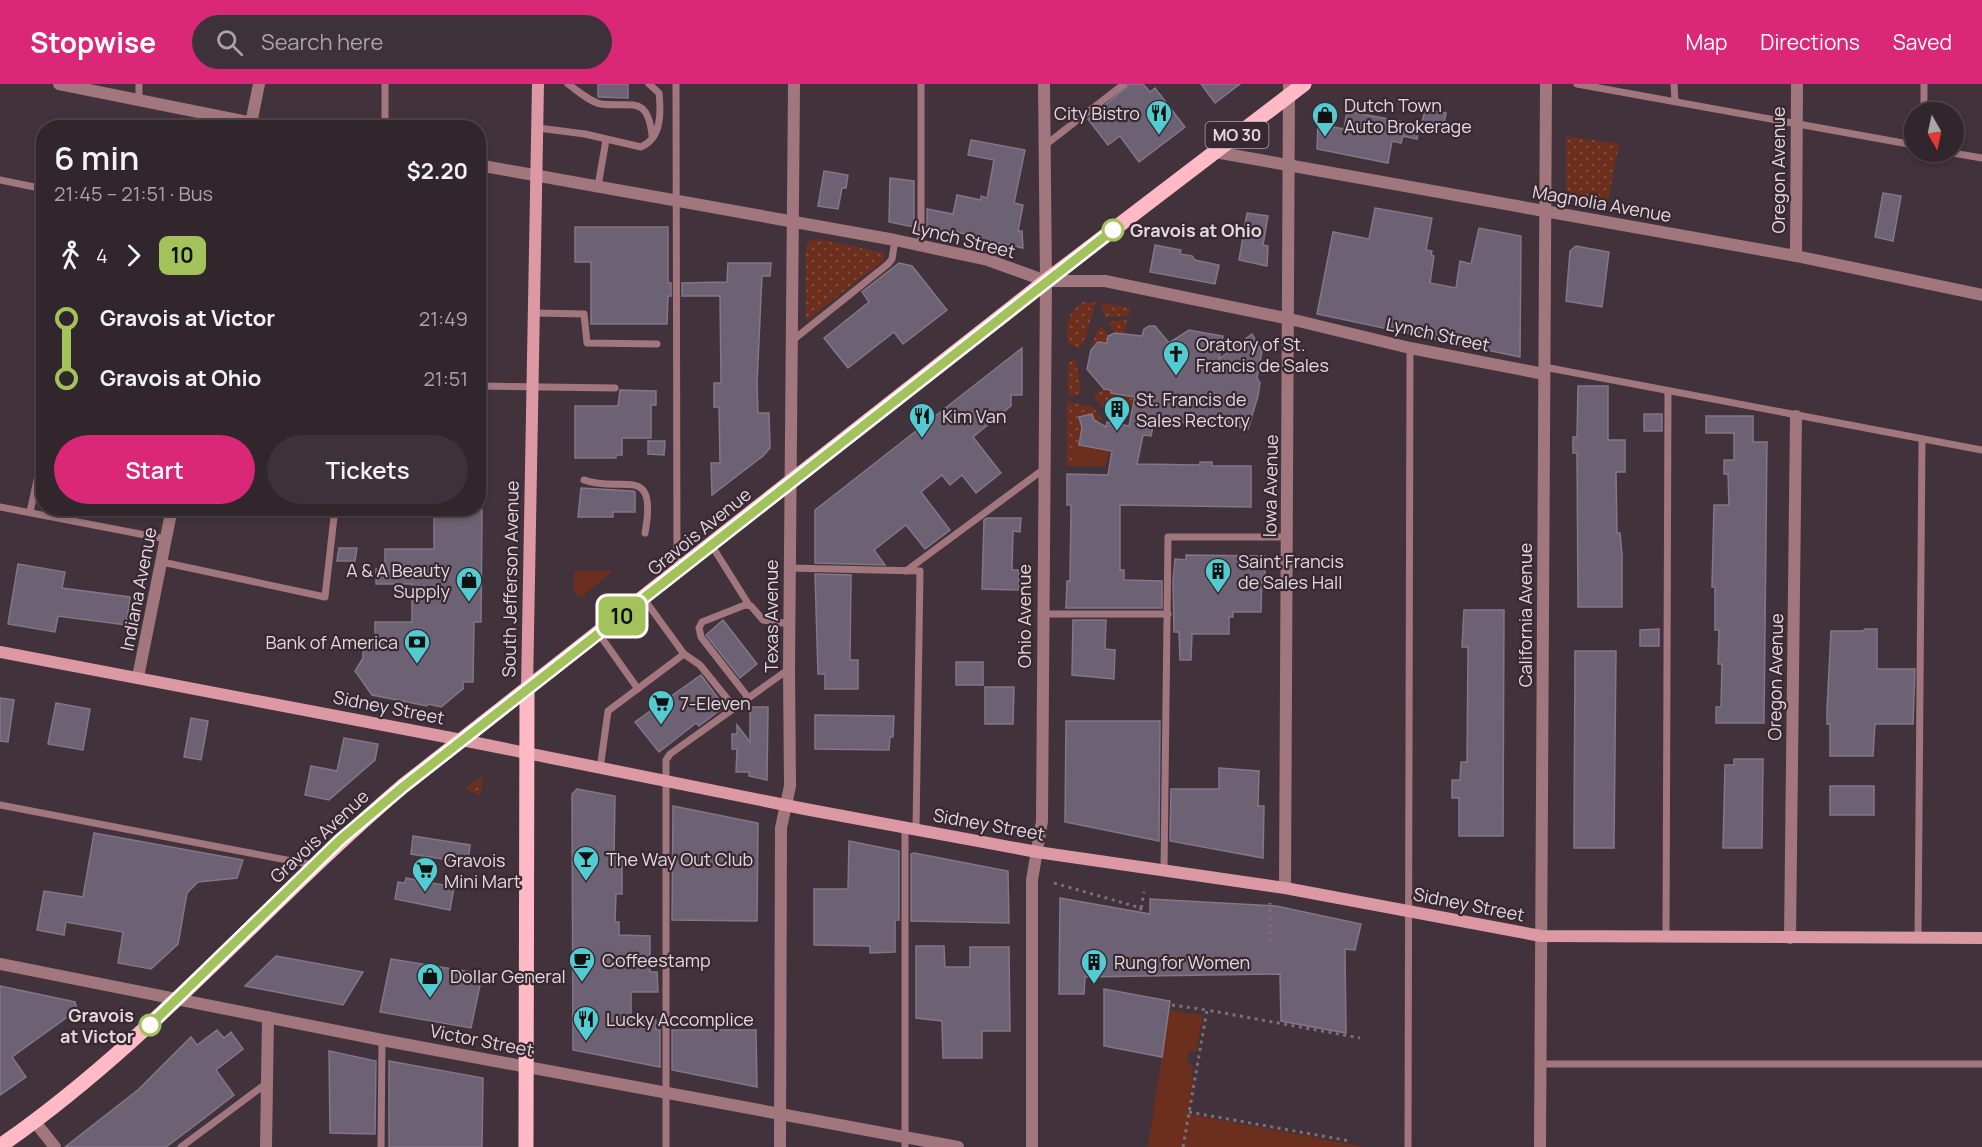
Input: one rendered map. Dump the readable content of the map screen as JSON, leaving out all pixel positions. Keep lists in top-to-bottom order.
{
  "streets": {
    "main road": ["MO 30", "Gravois Avenue", "South Jefferson Avenue"],
    "street": [
      "Oregon Avenue",
      "Magnolia Avenue",
      "Lynch Street",
      "Iowa Avenue",
      "Indiana Avenue",
      "California Avenue",
      "Texas Avenue",
      "Ohio Avenue",
      "Sidney Street",
      "Victor Street"
    ]
  },
  "crossings": [
    ["Oregon Avenue", "Magnolia Avenue"],
    ["Oregon Avenue", "Sidney Street"],
    ["Magnolia Avenue", "Iowa Avenue"],
    ["Magnolia Avenue", "Gravois Avenue"],
    ["Magnolia Avenue", "California Avenue"],
    ["Lynch Street", "Iowa Avenue"],
    ["Lynch Street", "Gravois Avenue"],
    ["Lynch Street", "South Jefferson Avenue"],
    ["Lynch Street", "California Avenue"],
    ["Lynch Street", "Texas Avenue"],
    ["Lynch Street", "Ohio Avenue"],
    ["Iowa Avenue", "Gravois Avenue"],
    ["Iowa Avenue", "Sidney Street"],
    ["Gravois Avenue", "South Jefferson Avenue"],
    ["Gravois Avenue", "Texas Avenue"],
    ["Gravois Avenue", "Ohio Avenue"],
    ["Gravois Avenue", "Sidney Street"],
    ["Gravois Avenue", "Victor Street"],
    ["South Jefferson Avenue", "Sidney Street"],
    ["South Jefferson Avenue", "Victor Street"],
    ["Indiana Avenue", "Sidney Street"],
    ["California Avenue", "Sidney Street"],
    ["Texas Avenue", "Sidney Street"],
    ["Texas Avenue", "Victor Street"],
    ["Ohio Avenue", "Sidney Street"]
  ],
  "places": {
    "restaurant": ["City Bistro", "Kim Van", "Lucky Accomplice"],
    "shop": ["Dutch Town Auto Brokerage", "A & A Beauty Supply", "Dollar General"],
    "other": ["Gravois at Ohio", "Gravois at Victor"],
    "church": ["Oratory of St. Francis de Sales"],
    "building": ["St. Francis de Sales Rectory", "Saint Francis de Sales Hall", "Rung for Women"],
    "bank": ["Bank of America"],
    "supermarket": ["7-Eleven", "Gravois Mini Mart"],
    "bar": ["The Way Out Club"],
    "cafe": ["Coffeestamp"]
  },
  "lines": ["bus line 10"],
  "north": "bottom",
  "page": {
    "header": "Stopwise",
    "search": "Search here",
    "nav": ["Map", "Directions", "Saved"],
    "on_map": "10",
    "heading": ["6 min", "21:45 – 21:51 · Bus", "$2.20"],
    "legs": ["4", "10"],
    "list": [
      {
        "name": "Gravois at Victor",
        "value": "21:49"
      },
      {
        "name": "Gravois at Ohio",
        "value": "21:51"
      }
    ],
    "buttons": ["Start", "Tickets"]
  }
}
